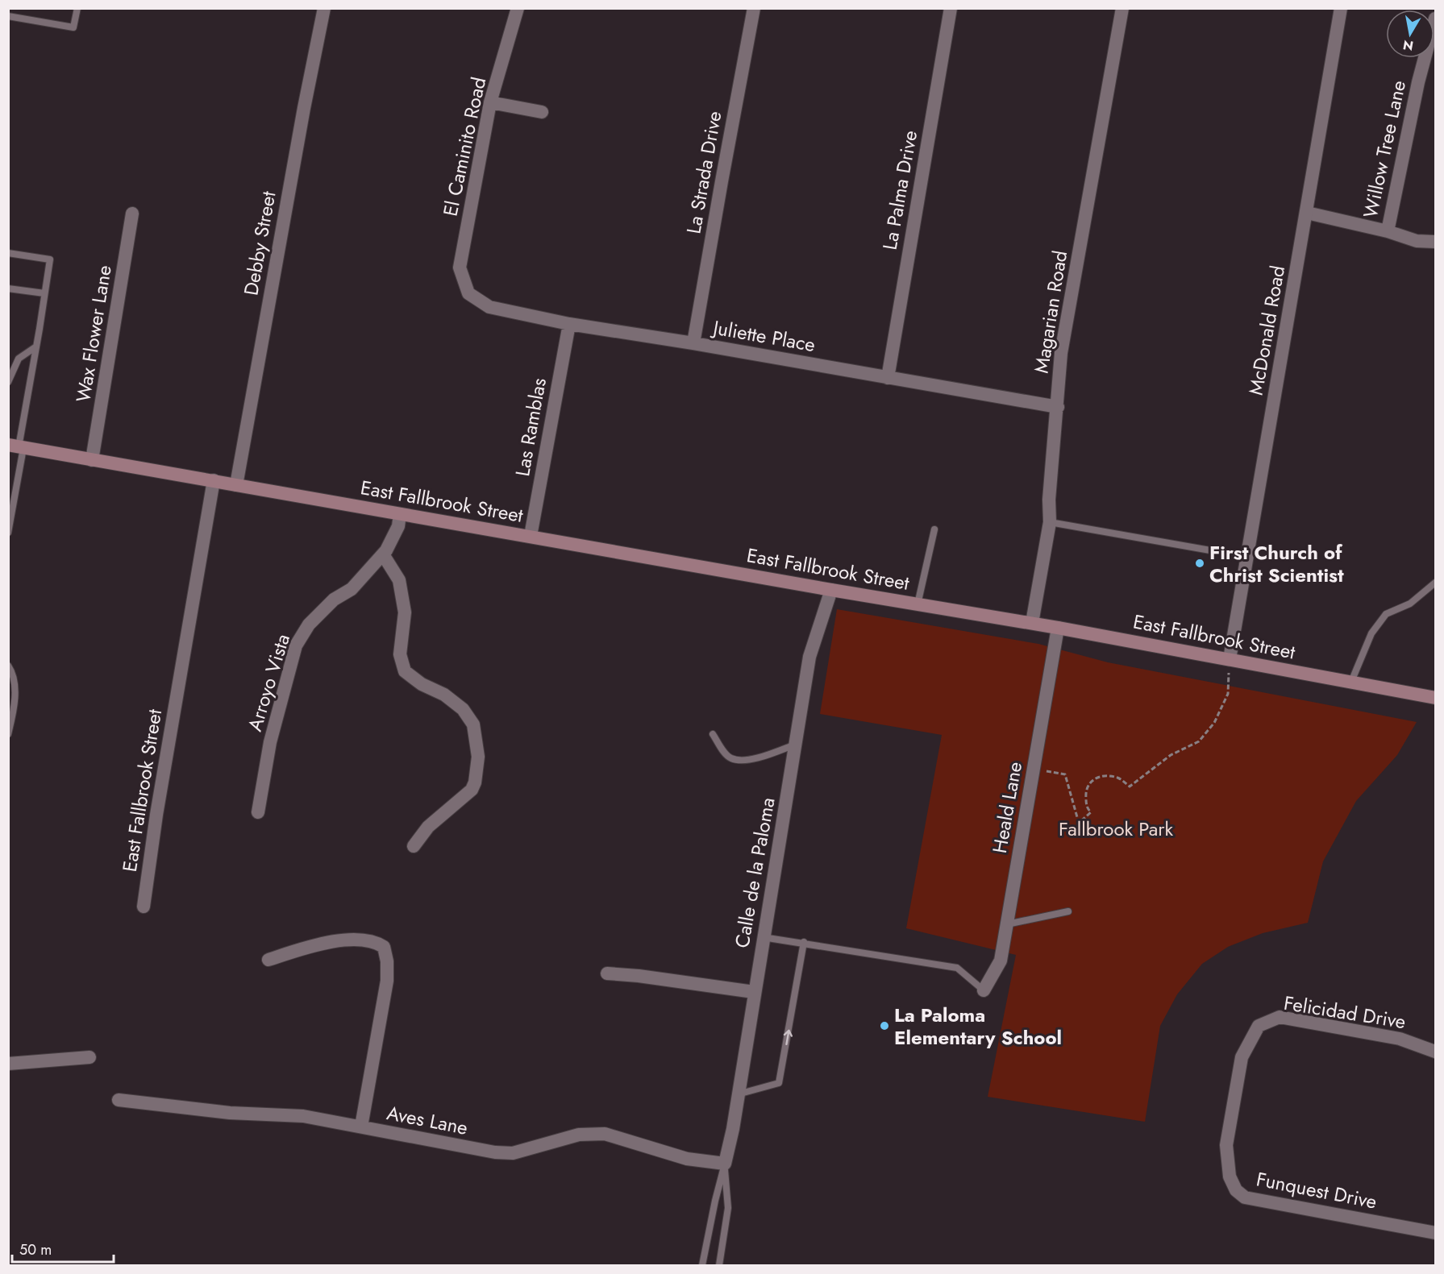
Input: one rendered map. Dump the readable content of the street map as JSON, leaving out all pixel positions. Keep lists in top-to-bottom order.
{
  "streets": {
    "main road": ["East Fallbrook Street"],
    "street": [
      "El Caminito Road",
      "Willow Tree Lane",
      "La Strada Drive",
      "La Palma Drive",
      "Debby Street",
      "Magarian Road",
      "McDonald Road",
      "Wax Flower Lane",
      "Juliette Place",
      "Las Ramblas",
      "Arroyo Vista",
      "Heald Lane",
      "Calle de la Paloma",
      "Felicidad Drive",
      "Aves Lane",
      "Funquest Drive"
    ]
  },
  "crossings": [
    ["El Caminito Road", "Juliette Place"],
    ["La Strada Drive", "Juliette Place"],
    ["La Palma Drive", "Juliette Place"],
    ["Debby Street", "East Fallbrook Street"],
    ["Magarian Road", "Juliette Place"],
    ["Magarian Road", "East Fallbrook Street"],
    ["McDonald Road", "East Fallbrook Street"],
    ["Wax Flower Lane", "East Fallbrook Street"],
    ["Juliette Place", "Las Ramblas"],
    ["Las Ramblas", "East Fallbrook Street"],
    ["East Fallbrook Street", "Arroyo Vista"],
    ["East Fallbrook Street", "Heald Lane"],
    ["East Fallbrook Street", "Calle de la Paloma"],
    ["Calle de la Paloma", "Aves Lane"],
    ["Felicidad Drive", "Funquest Drive"]
  ],
  "parks": ["Fallbrook Park"],
  "places": ["First Church of Christ Scientist", "La Paloma Elementary School"],
  "scale_bar": "50 m",
  "north": "bottom"
}
